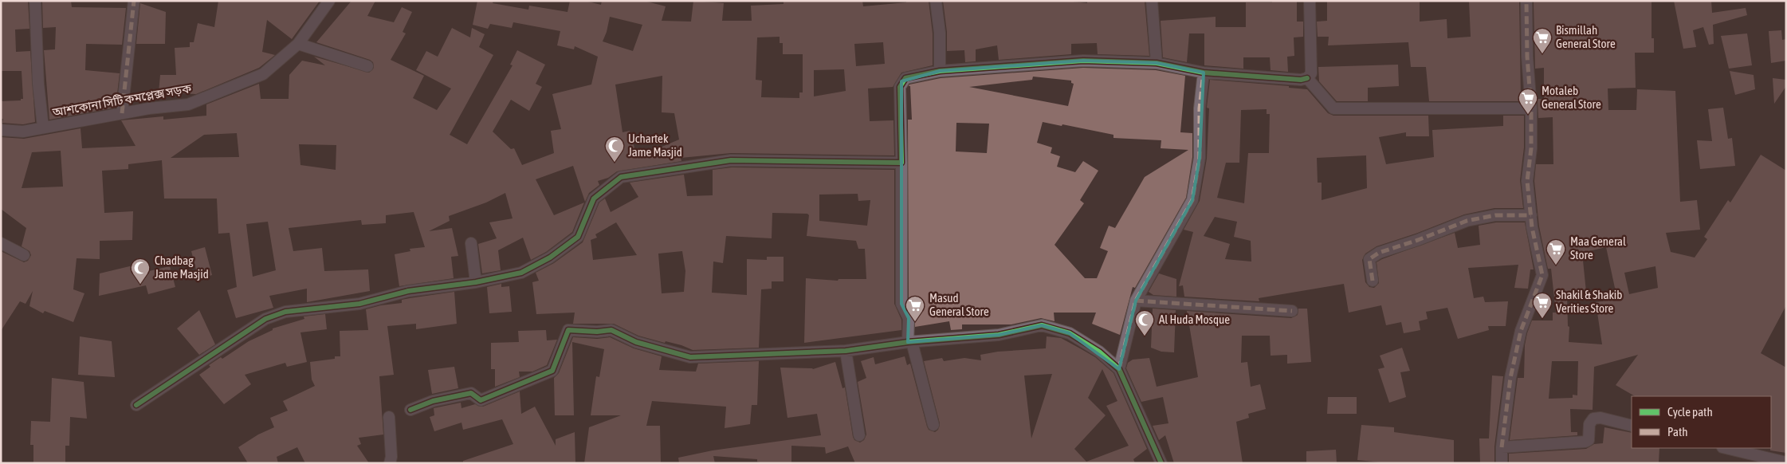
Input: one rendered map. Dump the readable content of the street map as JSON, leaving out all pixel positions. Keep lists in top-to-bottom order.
{
  "streets": {
    "street": ["আশকোনা সিটি কমপ্লেক্স সড়ক"]
  },
  "places": {
    "supermarket": [
      "Bismillah General Store",
      "Motaleb General Store",
      "Maa General Store",
      "Shakil & Shakib Verities Store",
      "Masud General Store"
    ],
    "mosque": ["Uchartek Jame Masjid", "Chadbag Jame Masjid", "Al Huda Mosque"]
  },
  "legend": ["Cycle path", "Path"]
}
